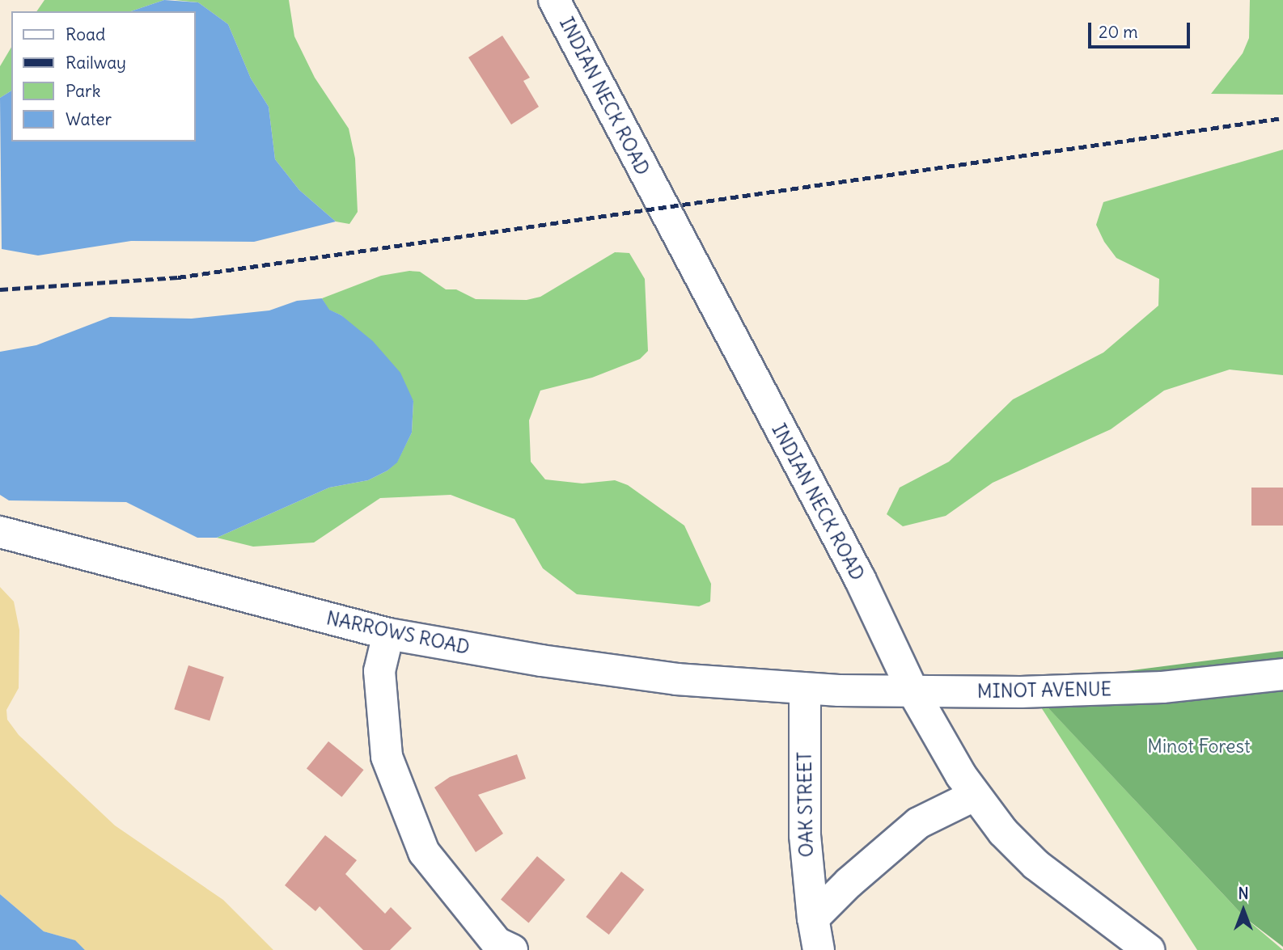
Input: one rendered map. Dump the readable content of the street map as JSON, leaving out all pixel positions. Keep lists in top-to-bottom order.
{
  "streets": {
    "street": [
      "INDIAN NECK ROAD",
      "NARROWS ROAD",
      "MINOT AVENUE",
      "OAK STREET"
    ]
  },
  "crossings": [
    ["INDIAN NECK ROAD", "MINOT AVENUE"],
    ["NARROWS ROAD", "MINOT AVENUE"],
    ["NARROWS ROAD", "OAK STREET"],
    ["MINOT AVENUE", "OAK STREET"]
  ],
  "parks": ["Minot Forest"],
  "legend": [
    "Road",
    "Railway",
    "Park",
    "Water"
  ],
  "scale_bar": "20 m",
  "north": "top"
}
